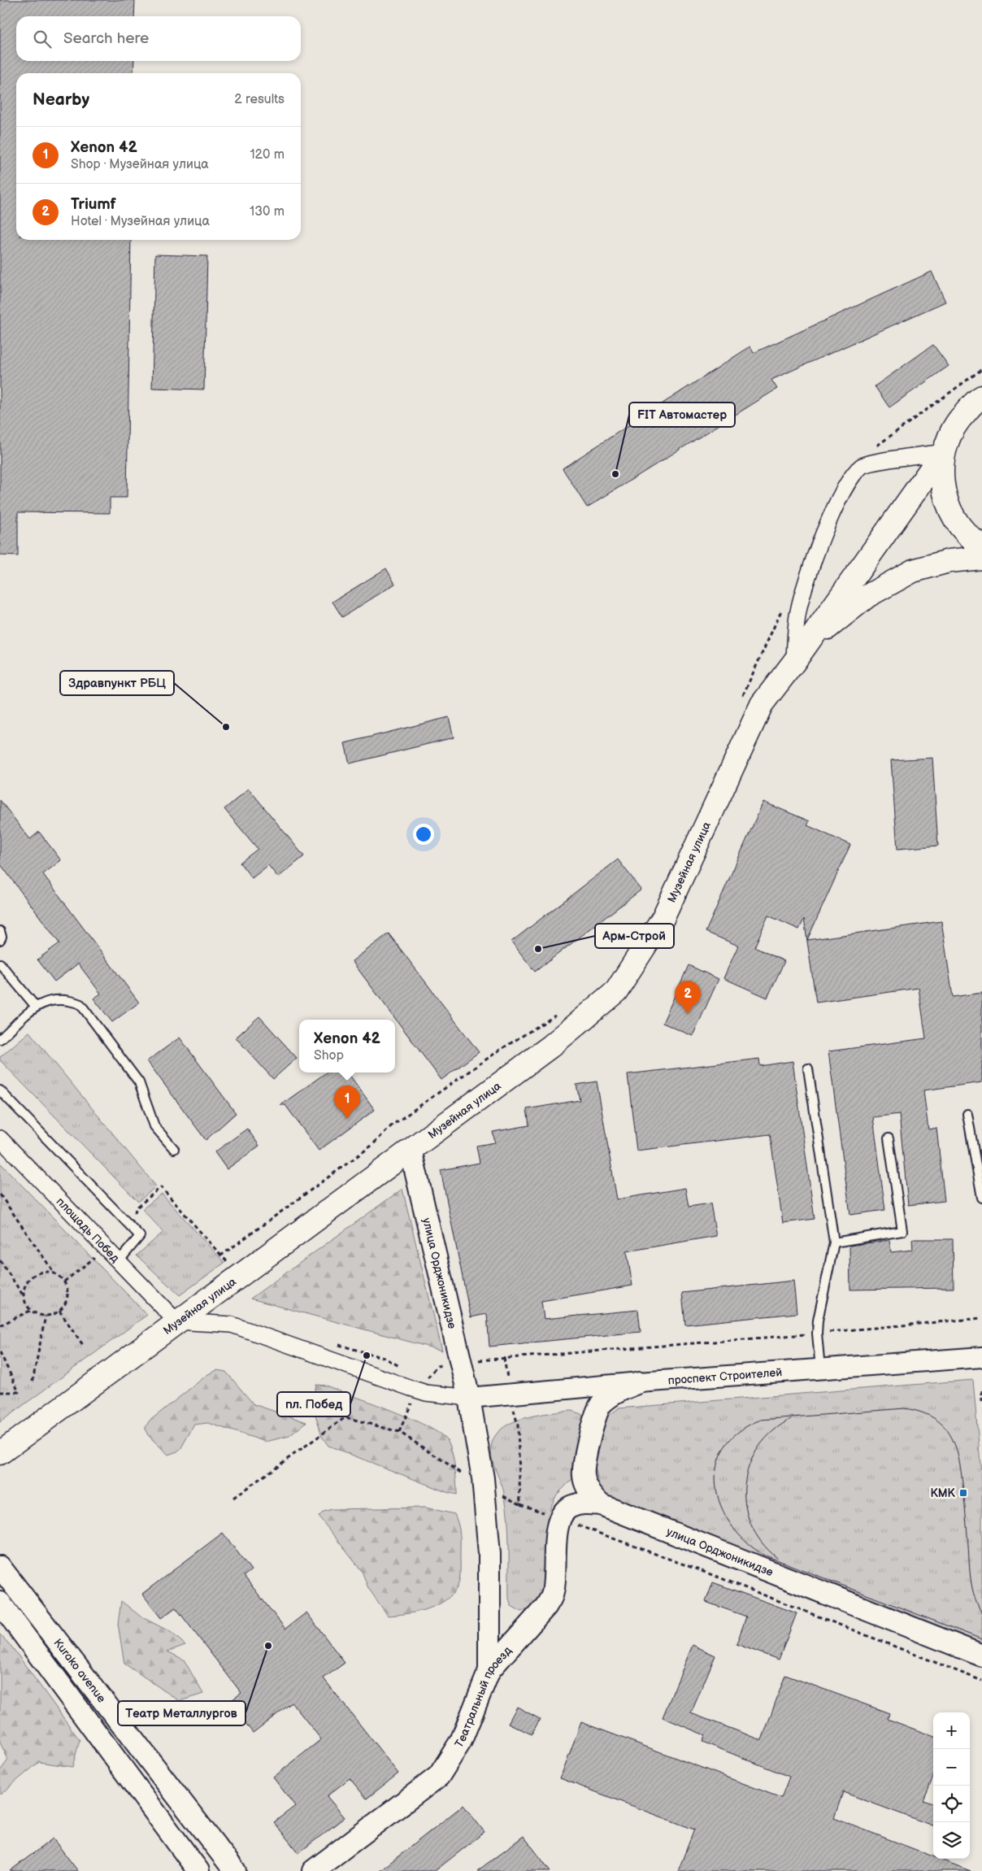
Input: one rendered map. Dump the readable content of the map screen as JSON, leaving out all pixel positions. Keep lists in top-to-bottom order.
{
  "streets": {
    "main road": [
      "Музейная улица",
      "улица Орджоникидзе",
      "Kurako avenue",
      "Театральный проезд"
    ],
    "street": ["площадь Побед", "проспект Строителей"]
  },
  "crossings": [
    ["Музейная улица", "площадь Побед"],
    ["Музейная улица", "улица Орджоникидзе"],
    ["улица Орджоникидзе", "проспект Строителей"],
    ["улица Орджоникидзе", "Театральный проезд"]
  ],
  "places": {
    "other": [
      "FIT Автомастер",
      "Здравпункт РБЦ",
      "Арм-Строй",
      "пл. Побед",
      "Театр Металлургов"
    ],
    "transit": ["КМК"]
  },
  "page": {
    "search": "Search here",
    "heading": ["Nearby", "2 results"],
    "list": [
      {
        "mark": "1",
        "name": "Xenon 42",
        "note": "Shop · Музейная улица",
        "value": "120 m"
      },
      {
        "mark": "2",
        "name": "Triumf",
        "note": "Hotel · Музейная улица",
        "value": "130 m"
      }
    ],
    "pins": ["2", "1"],
    "popup": ["Xenon 42", "Shop"],
    "map_buttons": ["+", "−"]
  }
}
